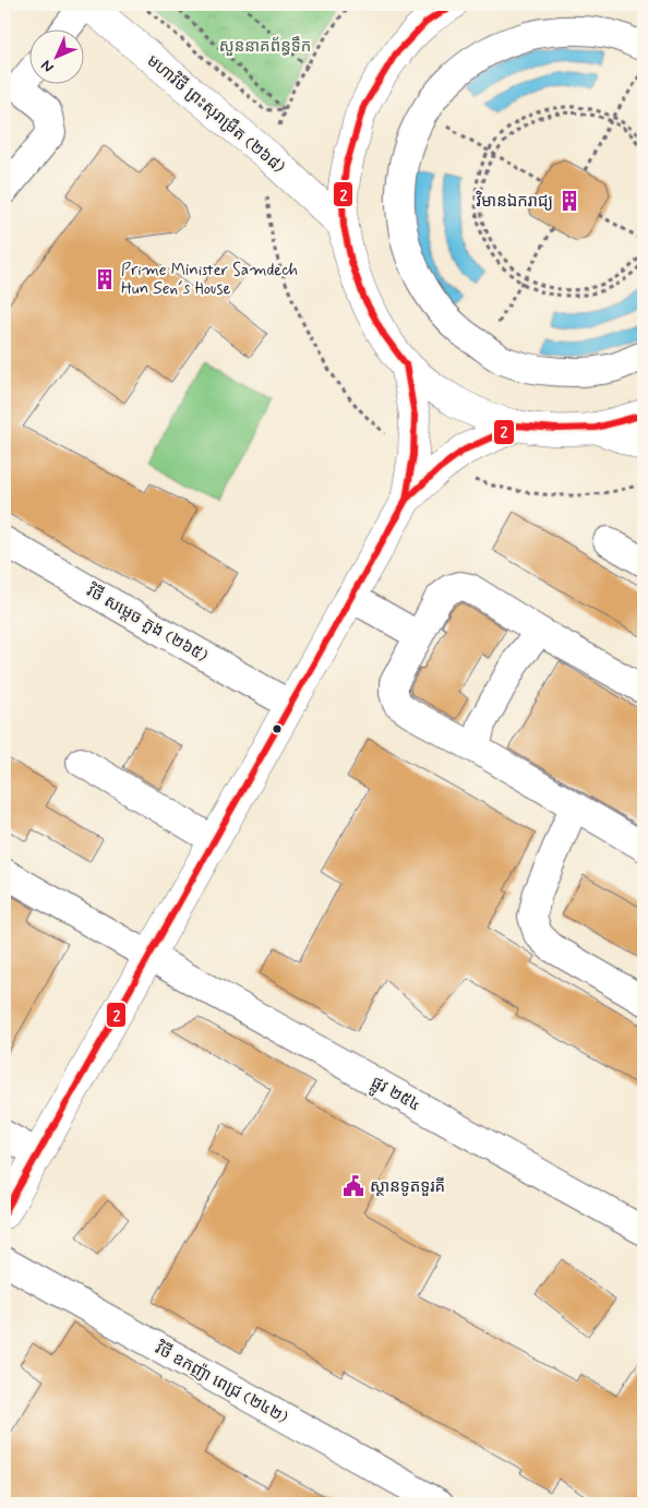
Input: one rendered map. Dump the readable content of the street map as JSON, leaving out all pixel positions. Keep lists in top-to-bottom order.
{
  "streets": {
    "main road": ["មហាវិថី ព្រះសុរាម្រឹត (២៦៨)"],
    "street": ["វិថី សម្តេច ភួង (២៦៥)", "ផ្លូវ ២៥៤", "វិថី ឧកញ៉ា ពេជ្រ (២៤២)"]
  },
  "parks": ["សួននាគព័ន្ធទឹក"],
  "places": {
    "building": ["វិមានឯករាជ្យ", "Prime Minister Samdech Hun Sen´s House"],
    "public building": ["ស្ថានទូតទួរគី"]
  },
  "lines": ["transit line 2"],
  "north": "bottom left"
}
